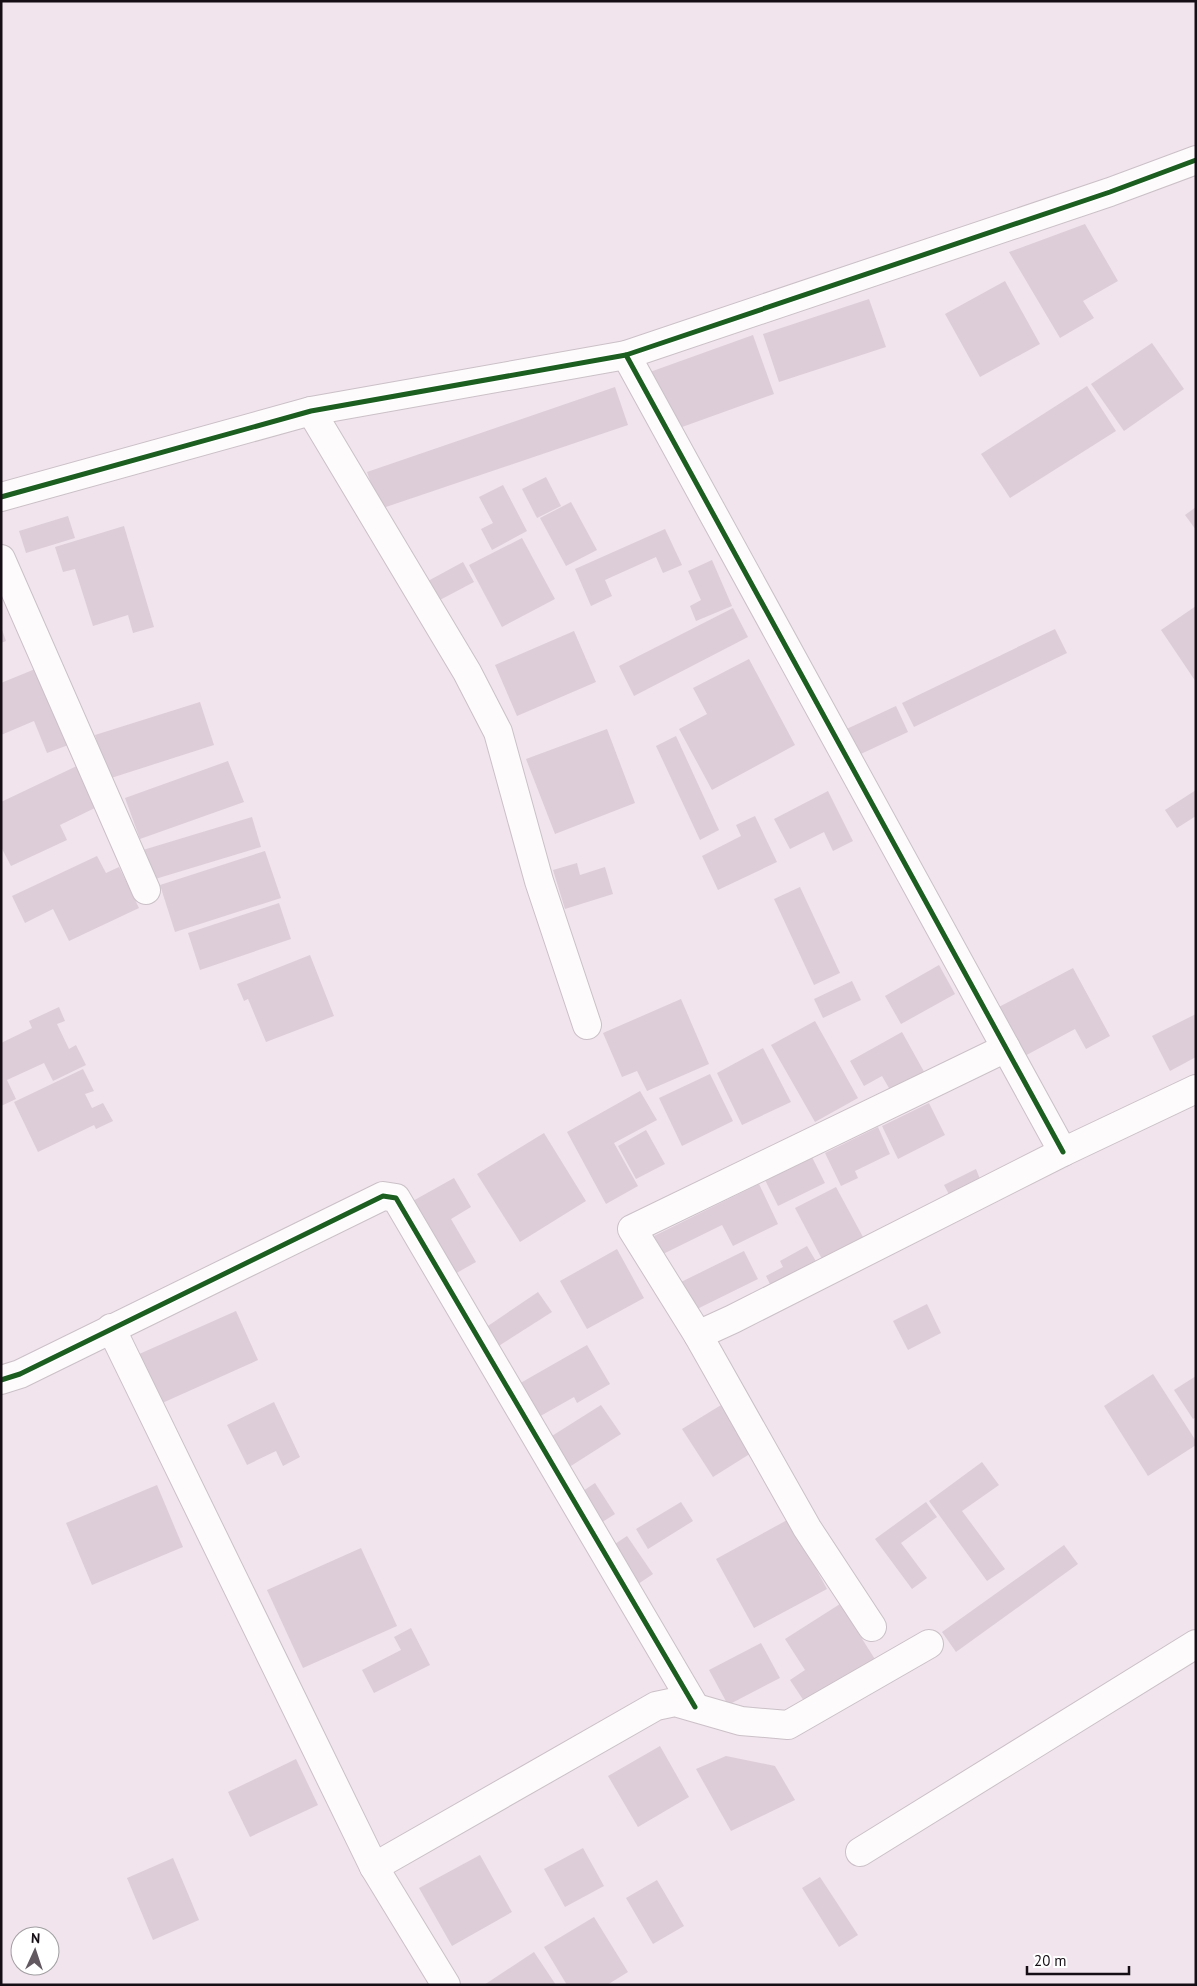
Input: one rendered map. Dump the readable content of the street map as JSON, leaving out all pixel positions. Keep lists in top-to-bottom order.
{
  "scale_bar": "20 m",
  "north": "top"
}
